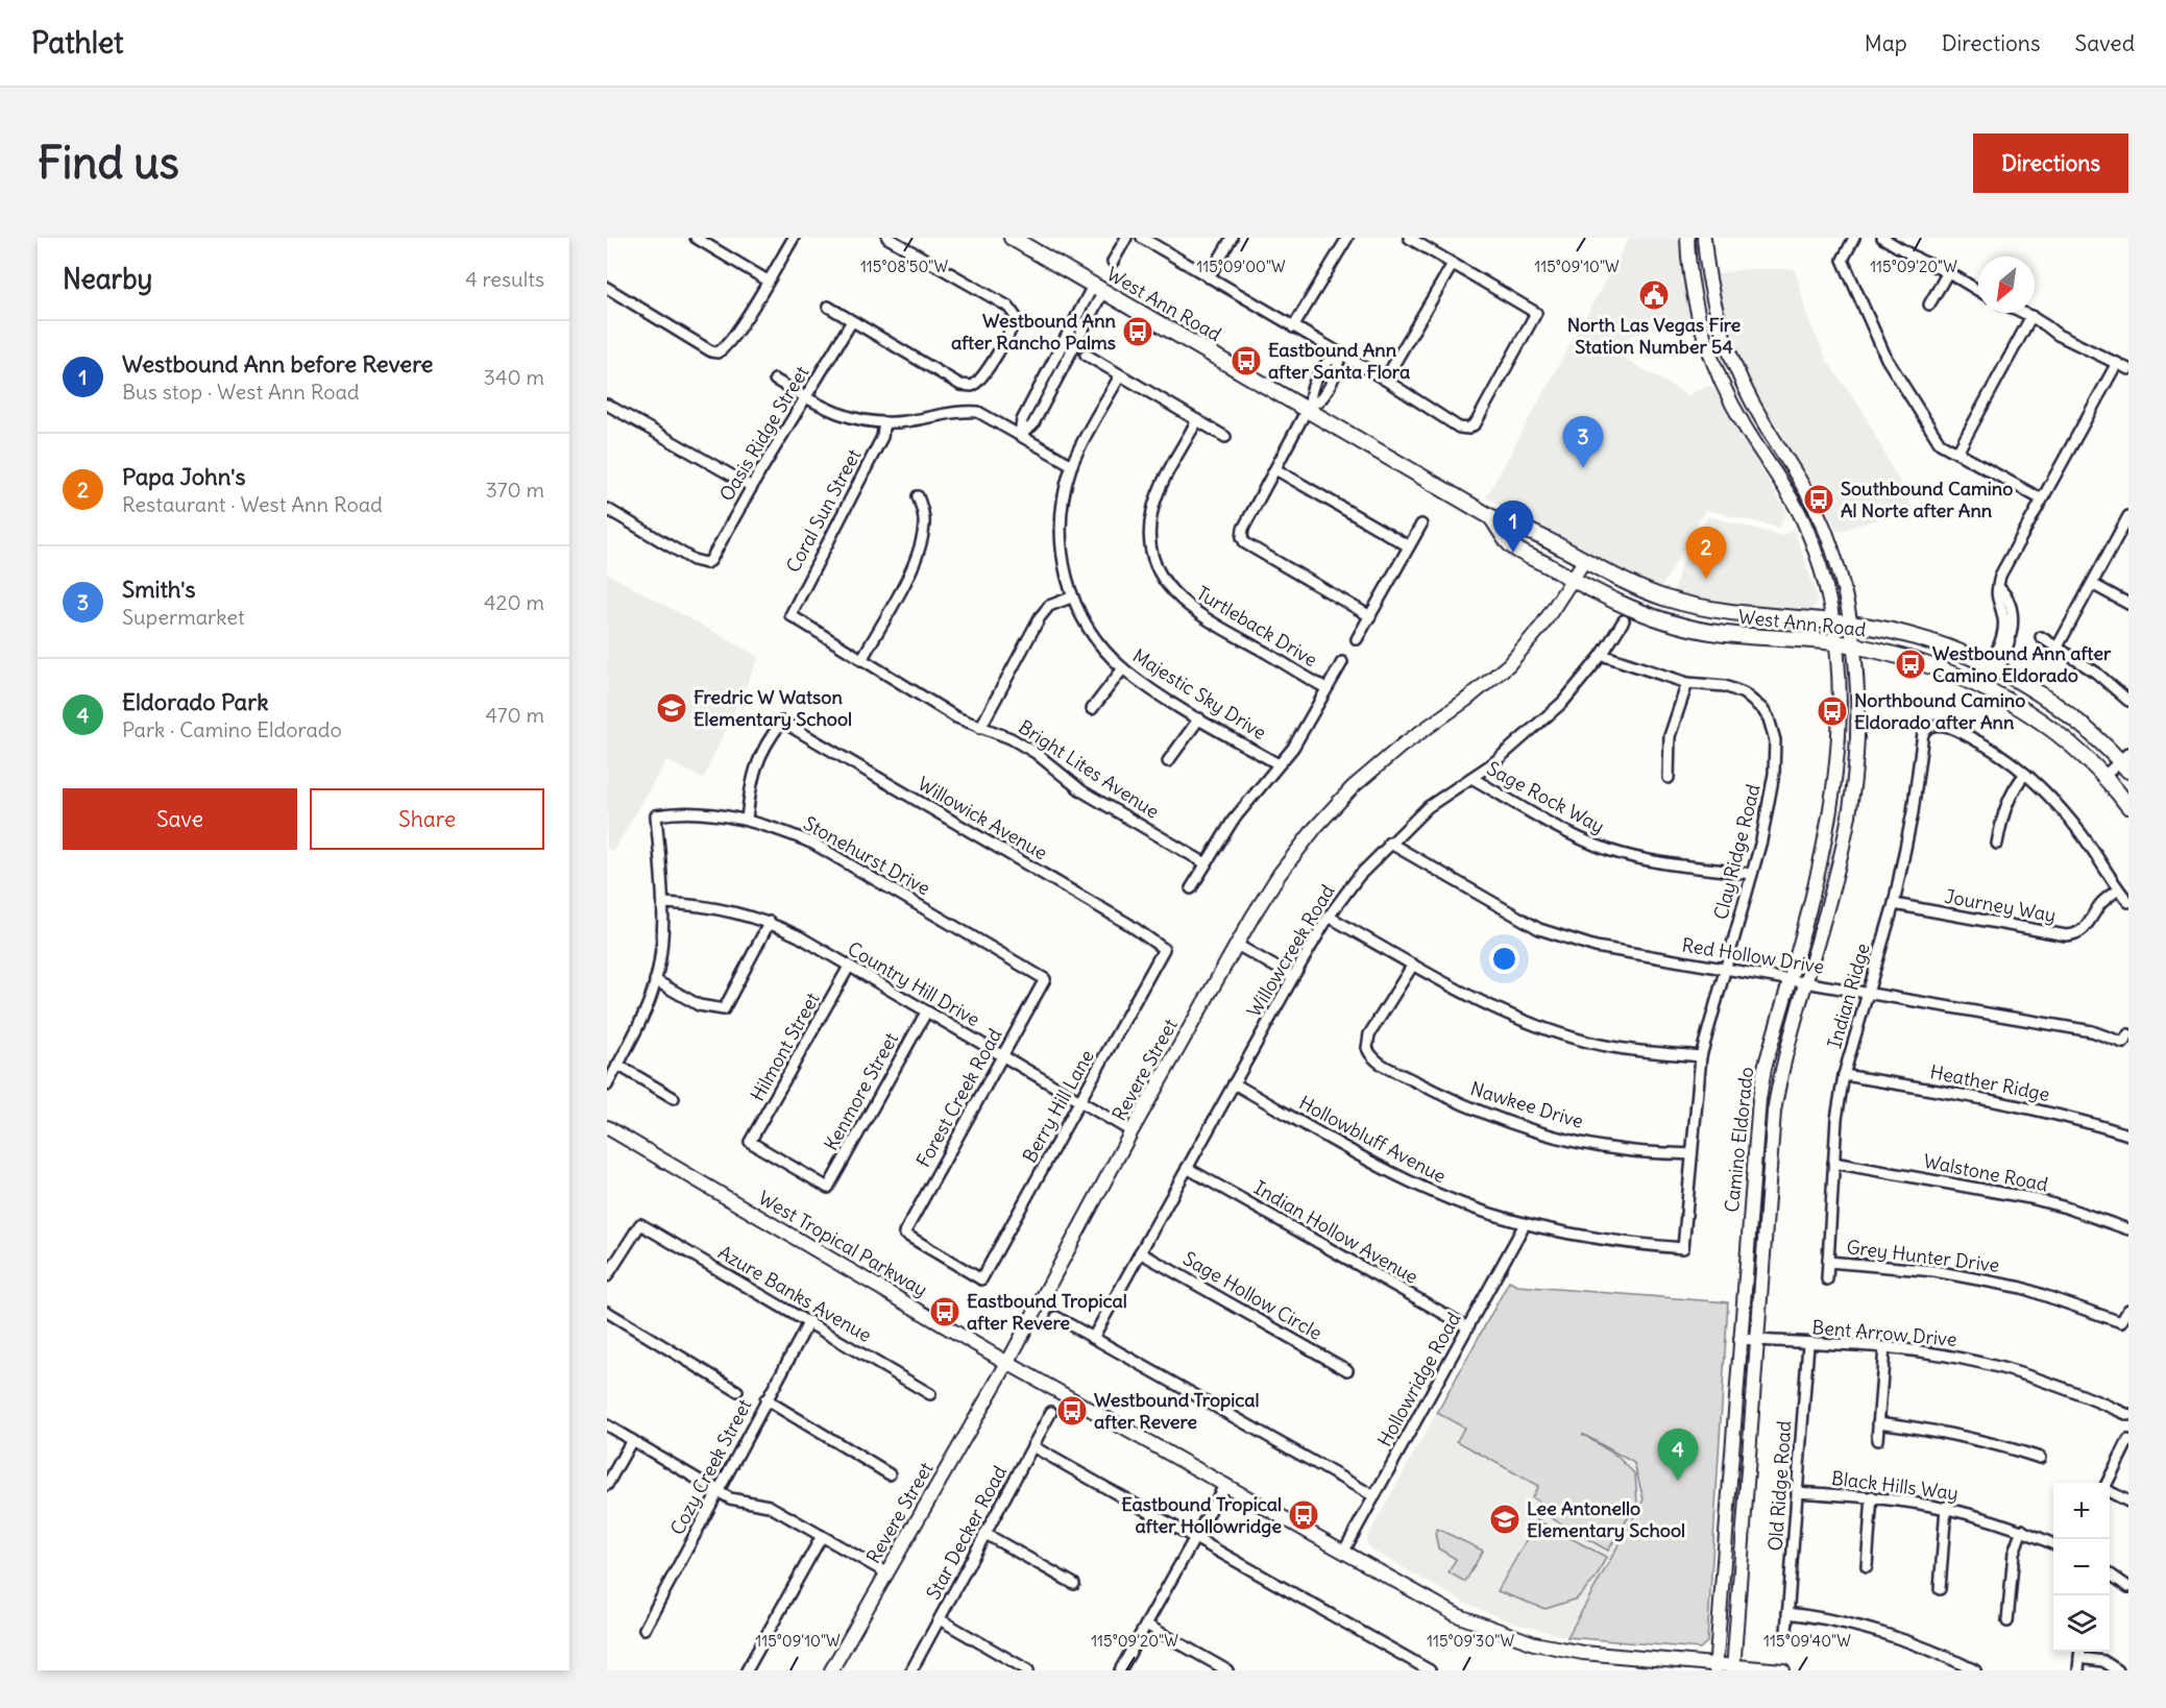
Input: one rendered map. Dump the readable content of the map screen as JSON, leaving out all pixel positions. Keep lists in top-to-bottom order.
{
  "streets": {
    "main road": [
      "West Ann Road",
      "Revere Street",
      "Camino Eldorado",
      "West Tropical Parkway"
    ],
    "street": [
      "Oasis Ridge Street",
      "Coral Sun Street",
      "Turtleback Drive",
      "Majestic Sky Drive",
      "Bright Lites Avenue",
      "Sage Rock Way",
      "Willowick Avenue",
      "Clay Ridge Road",
      "Stonehurst Drive",
      "Journey Way",
      "Willowcreek Road",
      "Red Hollow Drive",
      "Country Hill Drive",
      "Indian Ridge",
      "Hilmont Street",
      "Heather Ridge",
      "Kenmore Street",
      "Forest Creek Road",
      "Nawkee Drive",
      "Berry Hill Lane",
      "Hollowbluff Avenue",
      "Walstone Road",
      "Indian Hollow Avenue",
      "Grey Hunter Drive",
      "Azure Banks Avenue",
      "Sage Hollow Circle",
      "Bent Arrow Drive",
      "Hollowridge Road",
      "Cozy Creek Street",
      "Old Ridge Road",
      "Black Hills Way",
      "Star Decker Road"
    ]
  },
  "crossings": [
    ["West Ann Road", "Revere Street"],
    ["West Ann Road", "Camino Eldorado"],
    ["Coral Sun Street", "Bright Lites Avenue"],
    ["Sage Rock Way", "Clay Ridge Road"],
    ["Sage Rock Way", "Willowcreek Road"],
    ["Willowick Avenue", "Stonehurst Drive"],
    ["Willowick Avenue", "Berry Hill Lane"],
    ["Clay Ridge Road", "Willowcreek Road"],
    ["Clay Ridge Road", "Red Hollow Drive"],
    ["Clay Ridge Road", "Nawkee Drive"],
    ["Clay Ridge Road", "Hollowbluff Avenue"],
    ["Stonehurst Drive", "Country Hill Drive"],
    ["Stonehurst Drive", "Forest Creek Road"],
    ["Journey Way", "Indian Ridge"],
    ["Willowcreek Road", "Red Hollow Drive"],
    ["Willowcreek Road", "Hollowbluff Avenue"],
    ["Willowcreek Road", "Indian Hollow Avenue"],
    ["Willowcreek Road", "Sage Hollow Circle"],
    ["Red Hollow Drive", "Indian Ridge"],
    ["Red Hollow Drive", "Camino Eldorado"],
    ["Country Hill Drive", "Hilmont Street"],
    ["Country Hill Drive", "Revere Street"],
    ["Country Hill Drive", "Kenmore Street"],
    ["Country Hill Drive", "Forest Creek Road"],
    ["Country Hill Drive", "Berry Hill Lane"],
    ["Indian Ridge", "Heather Ridge"],
    ["Indian Ridge", "Walstone Road"],
    ["Indian Ridge", "Grey Hunter Drive"],
    ["Hilmont Street", "Kenmore Street"],
    ["Revere Street", "West Tropical Parkway"],
    ["Forest Creek Road", "Berry Hill Lane"],
    ["Hollowbluff Avenue", "Hollowridge Road"],
    ["Camino Eldorado", "West Tropical Parkway"],
    ["Camino Eldorado", "Bent Arrow Drive"],
    ["Indian Hollow Avenue", "Hollowridge Road"],
    ["West Tropical Parkway", "Hollowridge Road"],
    ["Azure Banks Avenue", "Cozy Creek Street"],
    ["Bent Arrow Drive", "Old Ridge Road"],
    ["Old Ridge Road", "Black Hills Way"]
  ],
  "places": {
    "public building": ["North Las Vegas Fire Station Number 54"],
    "bus stop": [
      "Westbound Ann after Rancho Palms",
      "Eastbound Ann after Santa Flora",
      "Southbound Camino Al Norte after Ann",
      "Westbound Ann after Camino Eldorado",
      "Northbound Camino Eldorado after Ann",
      "Eastbound Tropical after Revere",
      "Westbound Tropical after Revere",
      "Eastbound Tropical after Hollowridge"
    ],
    "school or university": ["Fredric W Watson Elementary School", "Lee Antonello Elementary School"]
  },
  "north": "bottom left",
  "page": {
    "header": "Pathlet",
    "nav": ["Map", "Directions", "Saved"],
    "buttons": [
      "Directions",
      ["Save", "Share"]
    ],
    "title": "Find us",
    "heading": ["Nearby", "4 results"],
    "list": [
      {
        "mark": "1",
        "name": "Westbound Ann before Revere",
        "note": "Bus stop · West Ann Road",
        "value": "340 m"
      },
      {
        "mark": "2",
        "name": "Papa John's",
        "note": "Restaurant · West Ann Road",
        "value": "370 m"
      },
      {
        "mark": "3",
        "name": "Smith's",
        "note": "Supermarket",
        "value": "420 m"
      },
      {
        "mark": "4",
        "name": "Eldorado Park",
        "note": "Park · Camino Eldorado",
        "value": "470 m"
      }
    ],
    "pins": [
      "3",
      "1",
      "2",
      "4"
    ],
    "map_buttons": ["+", "−"]
  },
  "coordinates": [
    "115°08'50\"W",
    "115°09'00\"W",
    "115°09'10\"W",
    "115°09'20\"W",
    "115°09'30\"W",
    "115°09'40\"W"
  ]
}
